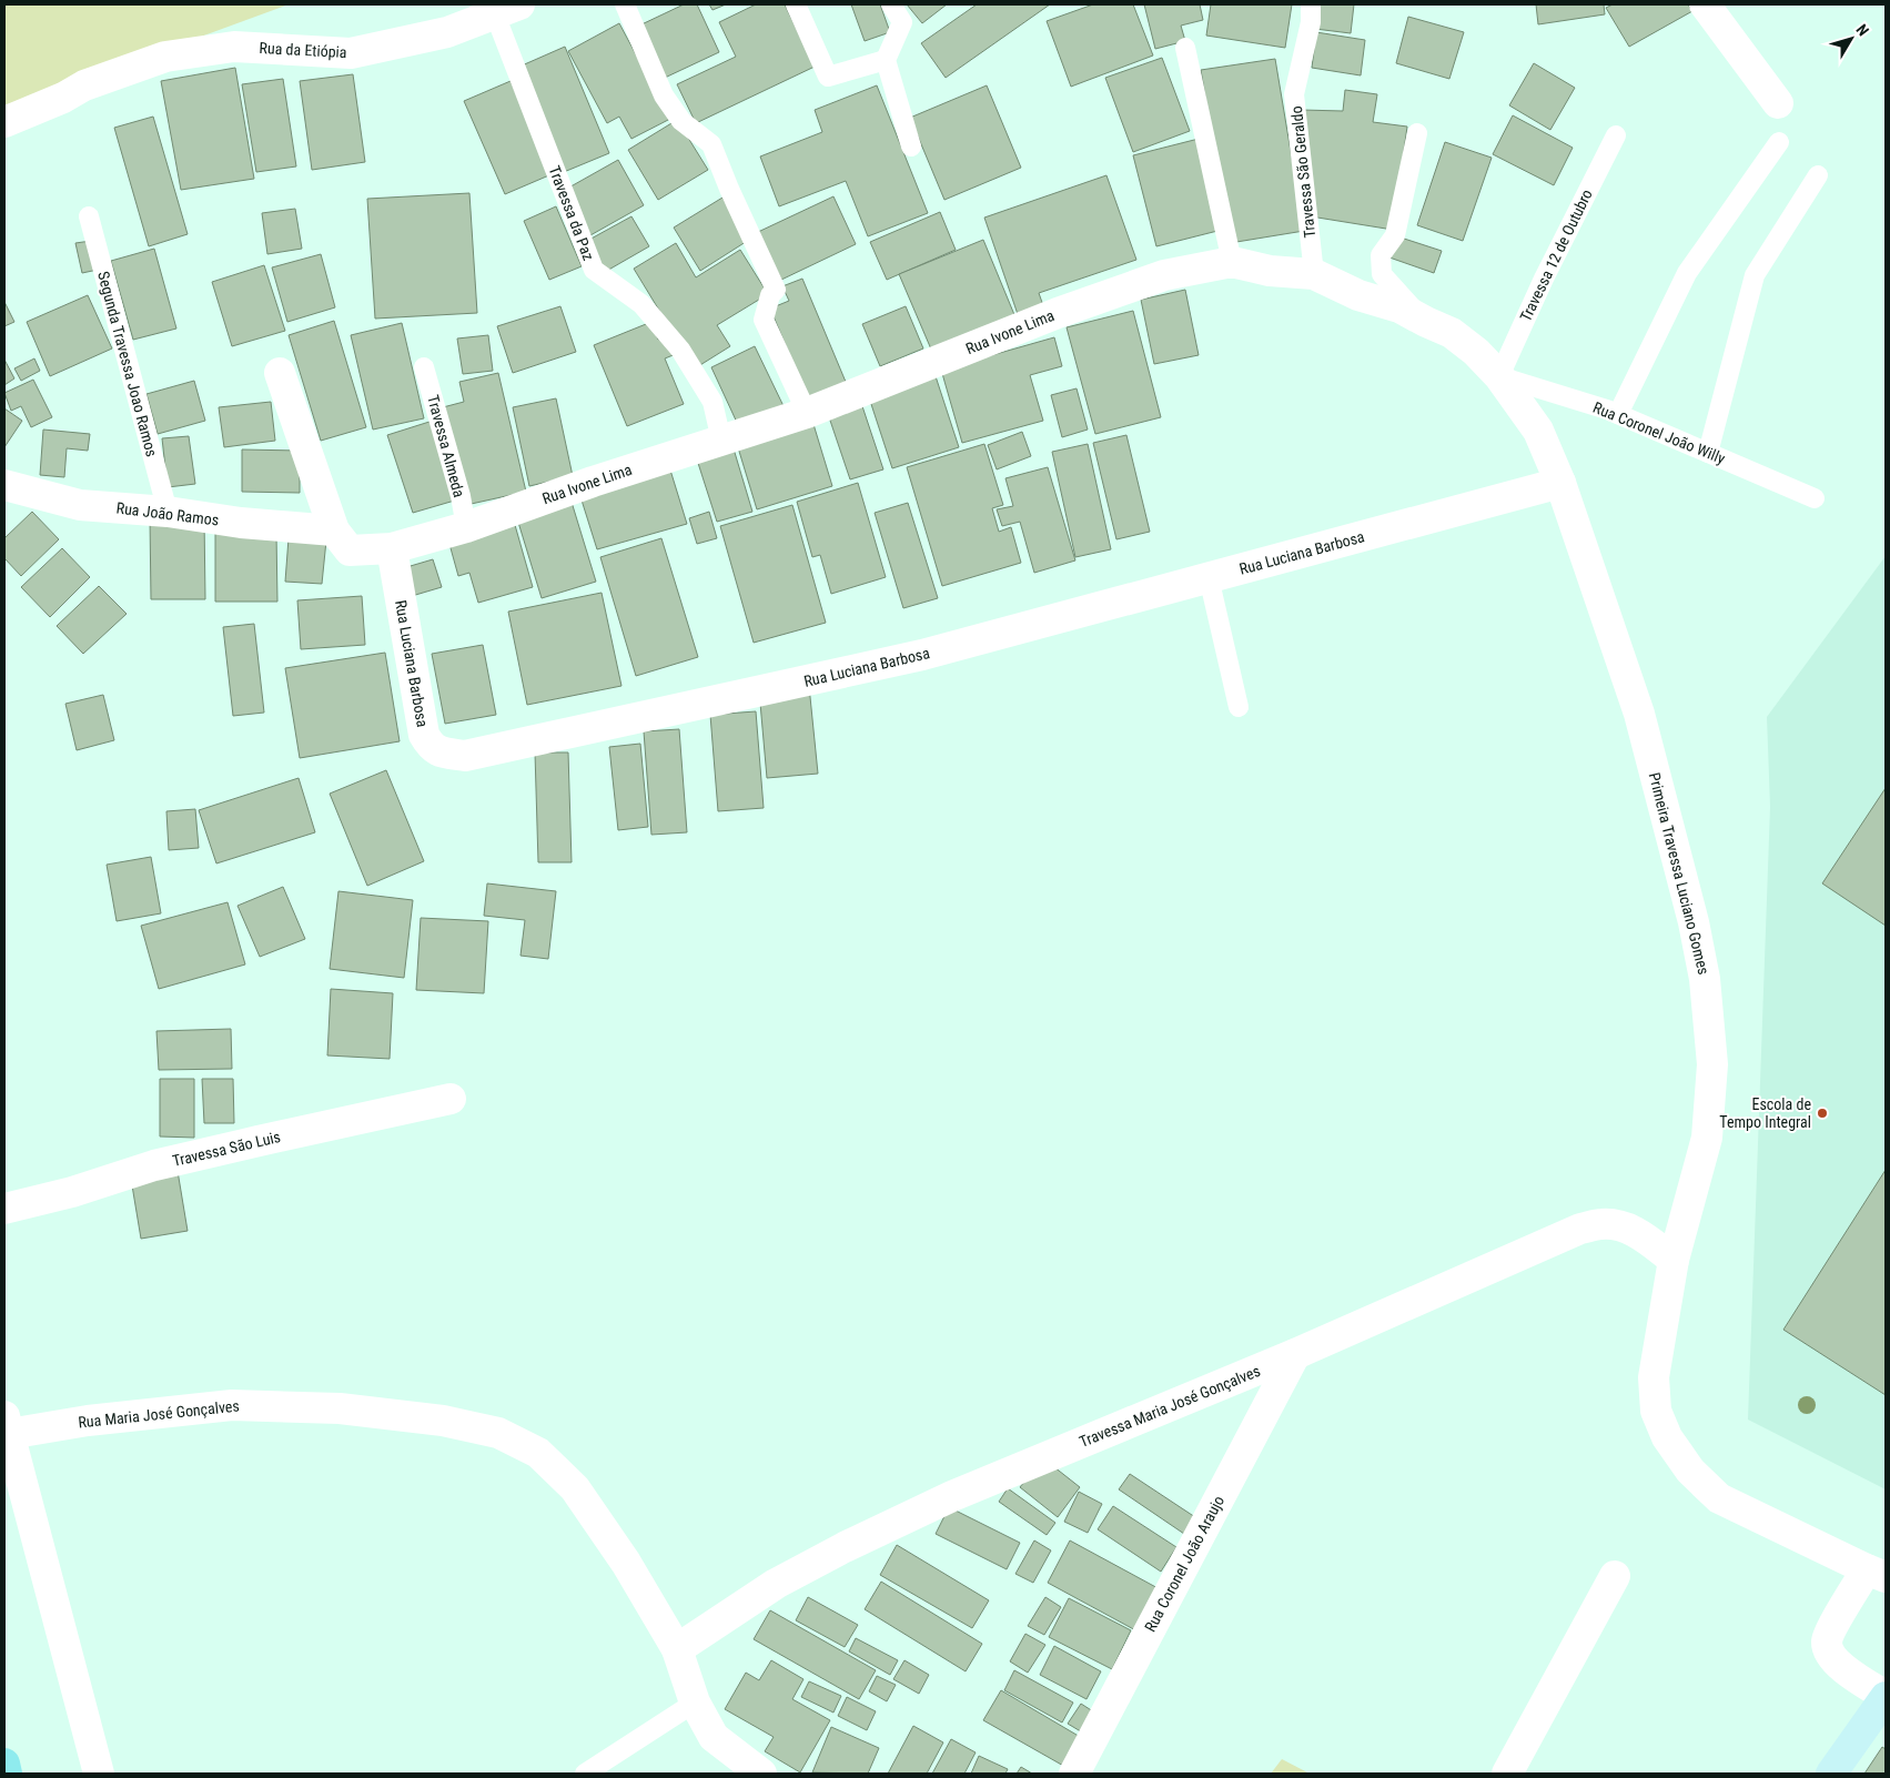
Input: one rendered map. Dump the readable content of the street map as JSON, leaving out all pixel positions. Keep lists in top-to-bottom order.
{
  "streets": {
    "street": [
      "Rua da Etiópia",
      "Rua Ivone Lima",
      "Rua João Ramos",
      "Rua Luciana Barbosa",
      "Primeira Travessa Luciano Gomes",
      "Travessa São Luis",
      "Travessa Maria José Gonçalves",
      "Rua Maria José Gonçalves",
      "Rua Coronel João Araujo"
    ],
    "lane": [
      "Travessa São Geraldo",
      "Travessa da Paz",
      "Travessa 12 de Outubro",
      "Segunda Travessa Joao Ramos",
      "Rua Coronel João Willy",
      "Travessa Almeda"
    ]
  },
  "crossings": [
    ["Rua da Etiópia", "Travessa da Paz"],
    ["Travessa São Geraldo", "Rua Ivone Lima"],
    ["Travessa da Paz", "Rua Ivone Lima"],
    ["Travessa 12 de Outubro", "Rua Ivone Lima"],
    ["Travessa 12 de Outubro", "Rua Coronel João Willy"],
    ["Rua Ivone Lima", "Rua Coronel João Willy"],
    ["Rua Ivone Lima", "Travessa Almeda"],
    ["Rua Ivone Lima", "Rua Luciana Barbosa"],
    ["Rua Ivone Lima", "Primeira Travessa Luciano Gomes"],
    ["Segunda Travessa Joao Ramos", "Rua João Ramos"],
    ["Rua Luciana Barbosa", "Primeira Travessa Luciano Gomes"],
    ["Primeira Travessa Luciano Gomes", "Travessa Maria José Gonçalves"],
    ["Travessa Maria José Gonçalves", "Rua Maria José Gonçalves"],
    ["Travessa Maria José Gonçalves", "Rua Coronel João Araujo"]
  ],
  "places": ["Escola de Tempo Integral"],
  "north": "top right"
}
